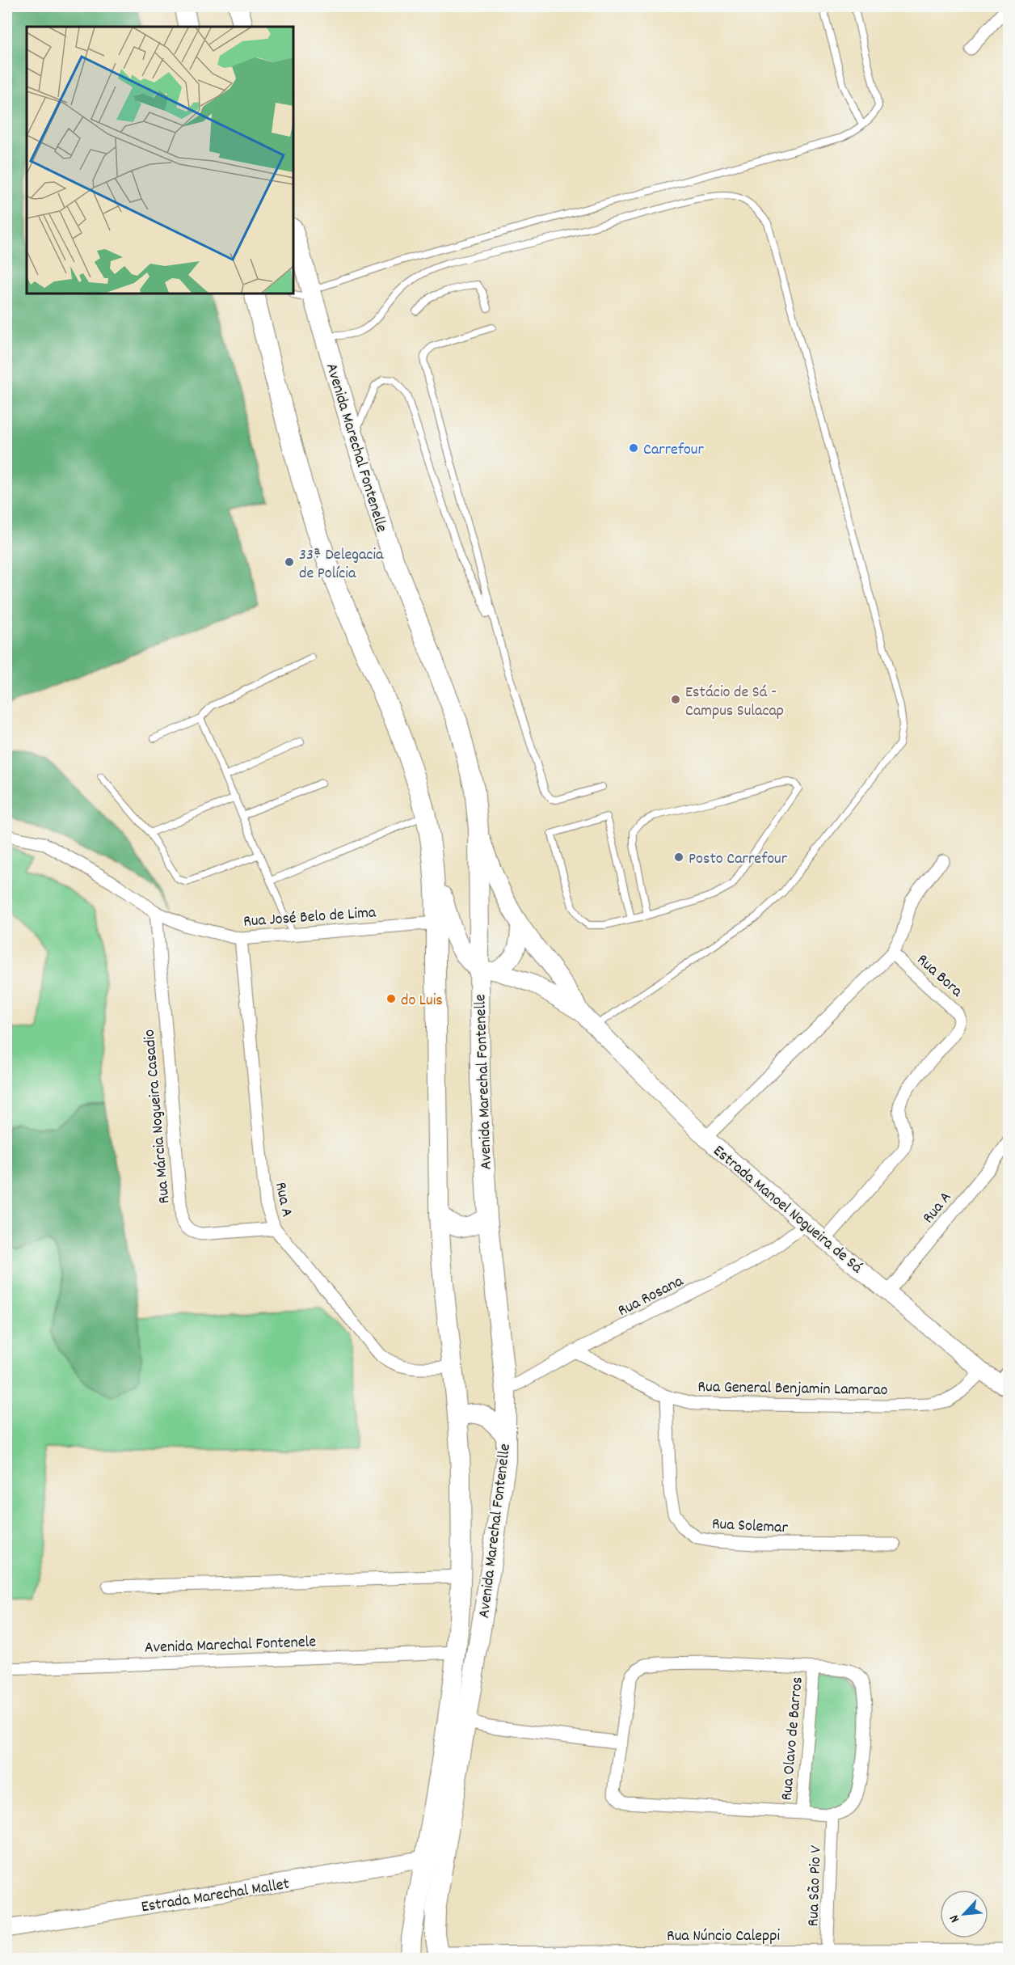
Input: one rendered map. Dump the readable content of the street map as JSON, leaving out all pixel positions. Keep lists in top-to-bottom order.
{
  "streets": {
    "main road": ["Avenida Marechal Fontenelle", "Estrada Manoel Nogueira de Sá", "Estrada Marechal Mallet"],
    "street": [
      "Rua José Belo de Lima",
      "Rua Bora",
      "Rua Márcia Nogueira Casadio",
      "Rua A",
      "Rua Rosana",
      "Rua General Benjamin Lamarao",
      "Rua Solemar",
      "Avenida Marechal Fontenele",
      "Rua Olavo de Barros",
      "Rua São Pio V",
      "Rua Núncio Caleppi"
    ]
  },
  "crossings": [
    ["Avenida Marechal Fontenelle", "Rua José Belo de Lima"],
    ["Avenida Marechal Fontenelle", "Rua A"],
    ["Avenida Marechal Fontenelle", "Estrada Manoel Nogueira de Sá"],
    ["Avenida Marechal Fontenelle", "Rua Rosana"],
    ["Avenida Marechal Fontenelle", "Avenida Marechal Fontenele"],
    ["Avenida Marechal Fontenelle", "Estrada Marechal Mallet"],
    ["Avenida Marechal Fontenelle", "Rua Núncio Caleppi"],
    ["Rua José Belo de Lima", "Rua Márcia Nogueira Casadio"],
    ["Rua José Belo de Lima", "Rua A"],
    ["Rua Bora", "Estrada Manoel Nogueira de Sá"],
    ["Rua Márcia Nogueira Casadio", "Rua A"],
    ["Rua A", "Estrada Manoel Nogueira de Sá"],
    ["Estrada Manoel Nogueira de Sá", "Rua Rosana"],
    ["Estrada Manoel Nogueira de Sá", "Rua General Benjamin Lamarao"],
    ["Rua Rosana", "Rua General Benjamin Lamarao"],
    ["Rua General Benjamin Lamarao", "Rua Solemar"],
    ["Rua Olavo de Barros", "Rua São Pio V"],
    ["Rua São Pio V", "Rua Núncio Caleppi"]
  ],
  "places": [
    "Carrefour",
    "33ª Delegacia de Polícia",
    "Estácio de Sá - Campus Sulacap",
    "Posto Carrefour",
    "do Luis"
  ],
  "north": "bottom left"
}
